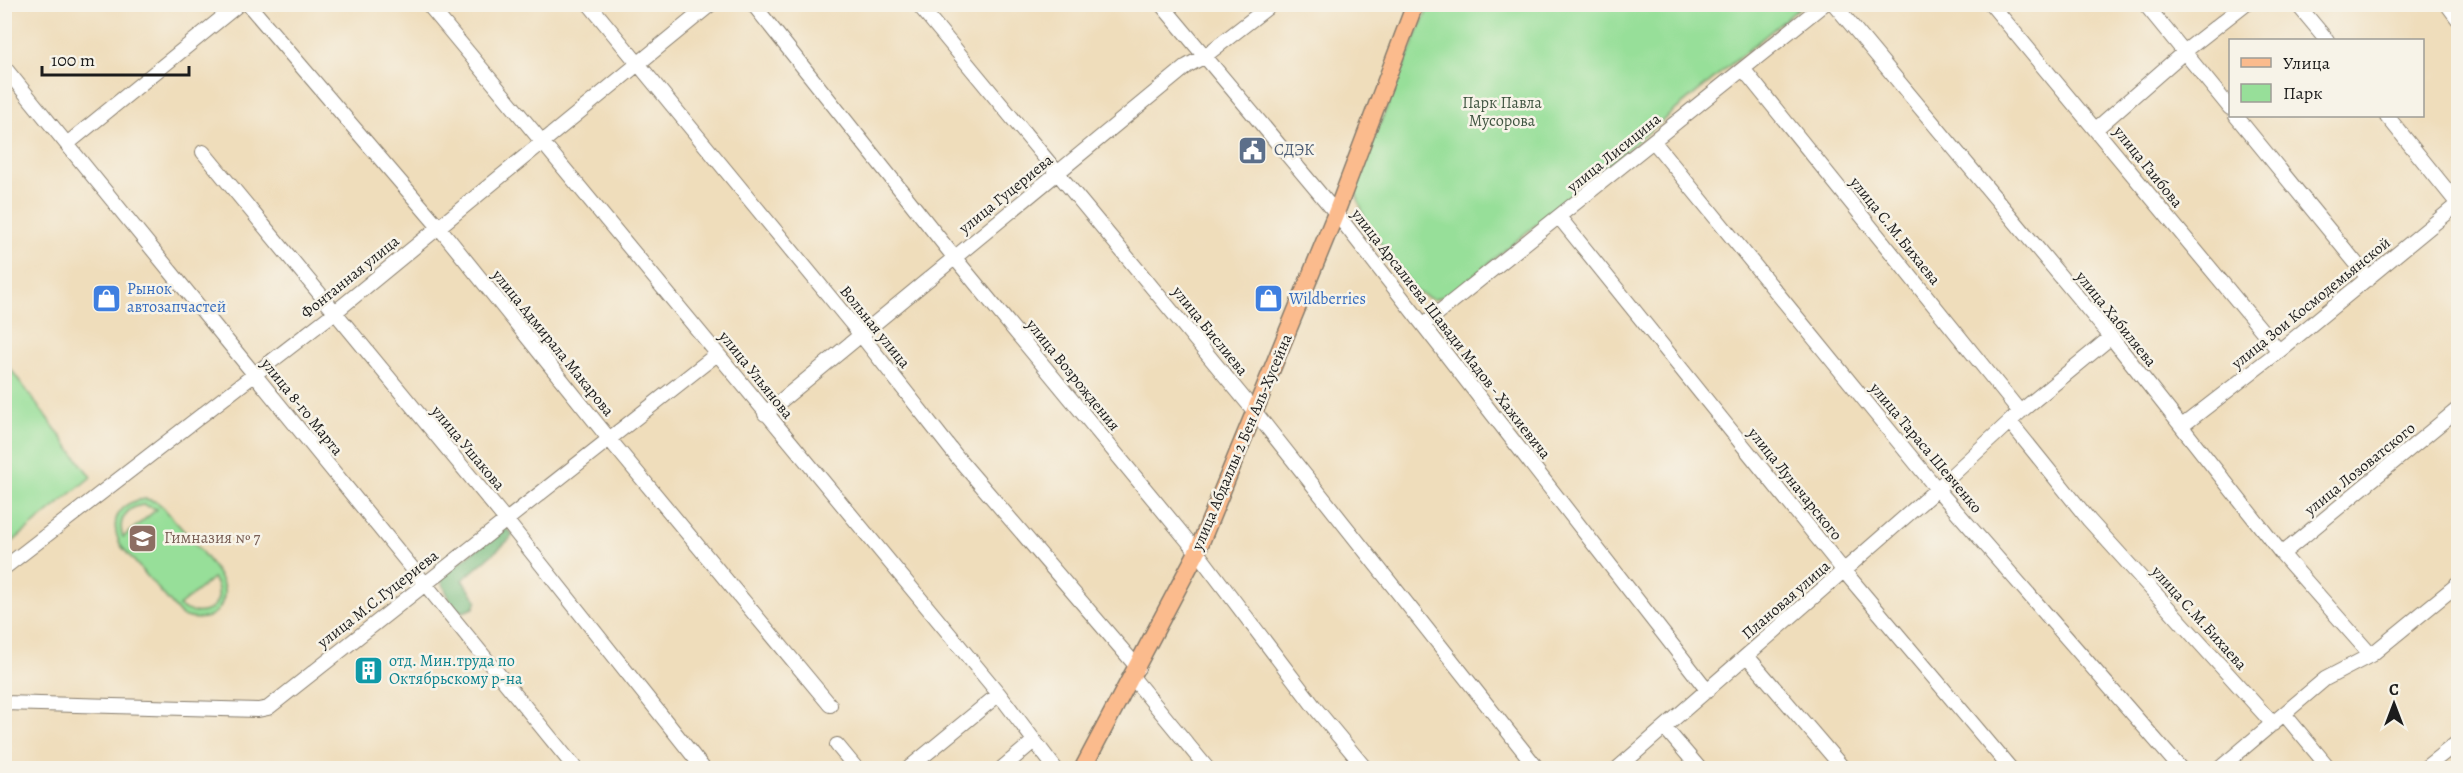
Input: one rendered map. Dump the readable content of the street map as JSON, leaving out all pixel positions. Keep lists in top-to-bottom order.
{
  "streets": {
    "main road": ["улица Абдаллы 2 Бен Аль-Хусейна"],
    "street": [
      "улица Лисицина",
      "улица Гаибова",
      "улица Гуцериева",
      "улица С.М.Бихаева",
      "Фонтанная улица",
      "улица Зои Космодемьянской",
      "улица Хабиляева",
      "Вольная улица",
      "улица Бислиева",
      "улица Арсалиева Шавади Мадов - Хажиевича",
      "улица Адмирала Макарова",
      "улица Ульянова",
      "улица Возрождения",
      "улица 8-го Марта",
      "улица Ушакова",
      "улица Тараса Шевченко",
      "улица Лозоватского",
      "улица Луначарского",
      "улица М.С.Гуцериева",
      "Плановая улица"
    ]
  },
  "crossings": [
    ["улица Лисицина", "улица С.М.Бихаева"],
    ["улица Лисицина", "улица Арсалиева Шавади Мадов - Хажиевича"],
    ["улица Лисицина", "улица Тараса Шевченко"],
    ["улица Лисицина", "улица Луначарского"],
    ["улица Гаибова", "улица Зои Космодемьянской"],
    ["улица Гуцериева", "Вольная улица"],
    ["улица Гуцериева", "улица Бислиева"],
    ["улица Гуцериева", "улица Арсалиева Шавади Мадов - Хажиевича"],
    ["улица Гуцериева", "улица Ульянова"],
    ["улица Гуцериева", "улица Возрождения"],
    ["улица С.М.Бихаева", "Плановая улица"],
    ["Фонтанная улица", "Вольная улица"],
    ["Фонтанная улица", "улица Адмирала Макарова"],
    ["Фонтанная улица", "улица Ульянова"],
    ["Фонтанная улица", "улица 8-го Марта"],
    ["Фонтанная улица", "улица Ушакова"],
    ["улица Зои Космодемьянской", "улица Хабиляева"],
    ["улица Хабиляева", "улица Лозоватского"],
    ["улица Хабиляева", "Плановая улица"],
    ["Вольная улица", "улица Абдаллы 2 Бен Аль-Хусейна"],
    ["улица Бислиева", "улица Абдаллы 2 Бен Аль-Хусейна"],
    ["улица Арсалиева Шавади Мадов - Хажиевича", "улица Абдаллы 2 Бен Аль-Хусейна"],
    ["улица Арсалиева Шавади Мадов - Хажиевича", "Плановая улица"],
    ["улица Адмирала Макарова", "улица М.С.Гуцериева"],
    ["улица Ульянова", "улица М.С.Гуцериева"],
    ["улица Возрождения", "улица Абдаллы 2 Бен Аль-Хусейна"],
    ["улица 8-го Марта", "улица М.С.Гуцериева"],
    ["улица Ушакова", "улица М.С.Гуцериева"],
    ["улица Тараса Шевченко", "Плановая улица"],
    ["улица Луначарского", "Плановая улица"]
  ],
  "parks": ["Парк Павла Мусорова"],
  "places": {
    "public building": ["СДЭК"],
    "shop": ["Рынок автозапчастей", "Wildberries"],
    "school or university": ["Гимназия № 7"],
    "building": ["отд. Мин.труда по Октябрьскому р-на"]
  },
  "legend": ["Улица", "Парк"],
  "scale_bar": "100 m",
  "north": "top"
}
